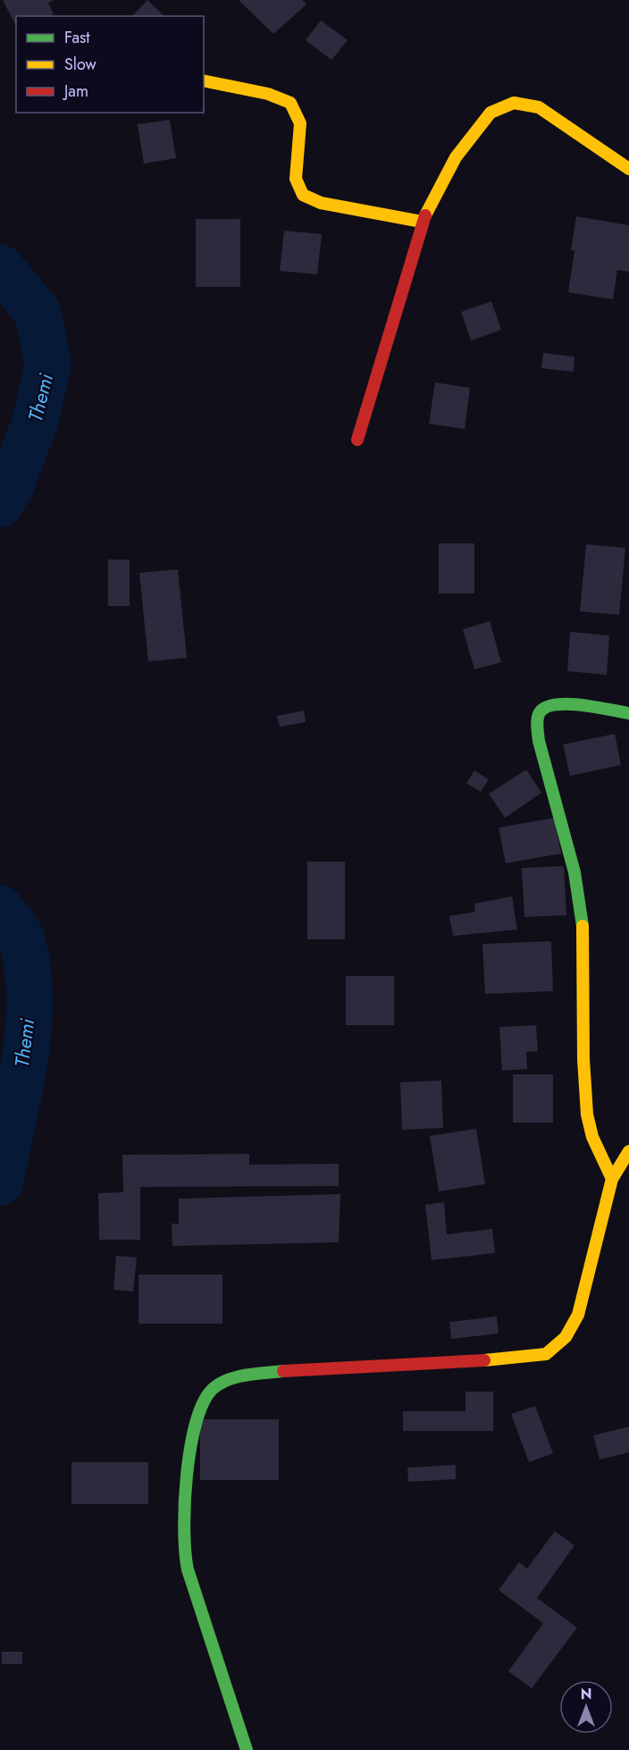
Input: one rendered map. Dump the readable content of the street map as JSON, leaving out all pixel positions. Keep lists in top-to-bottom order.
{
  "water": ["Themi"],
  "legend": ["Fast", "Slow", "Jam"],
  "north": "top"
}
